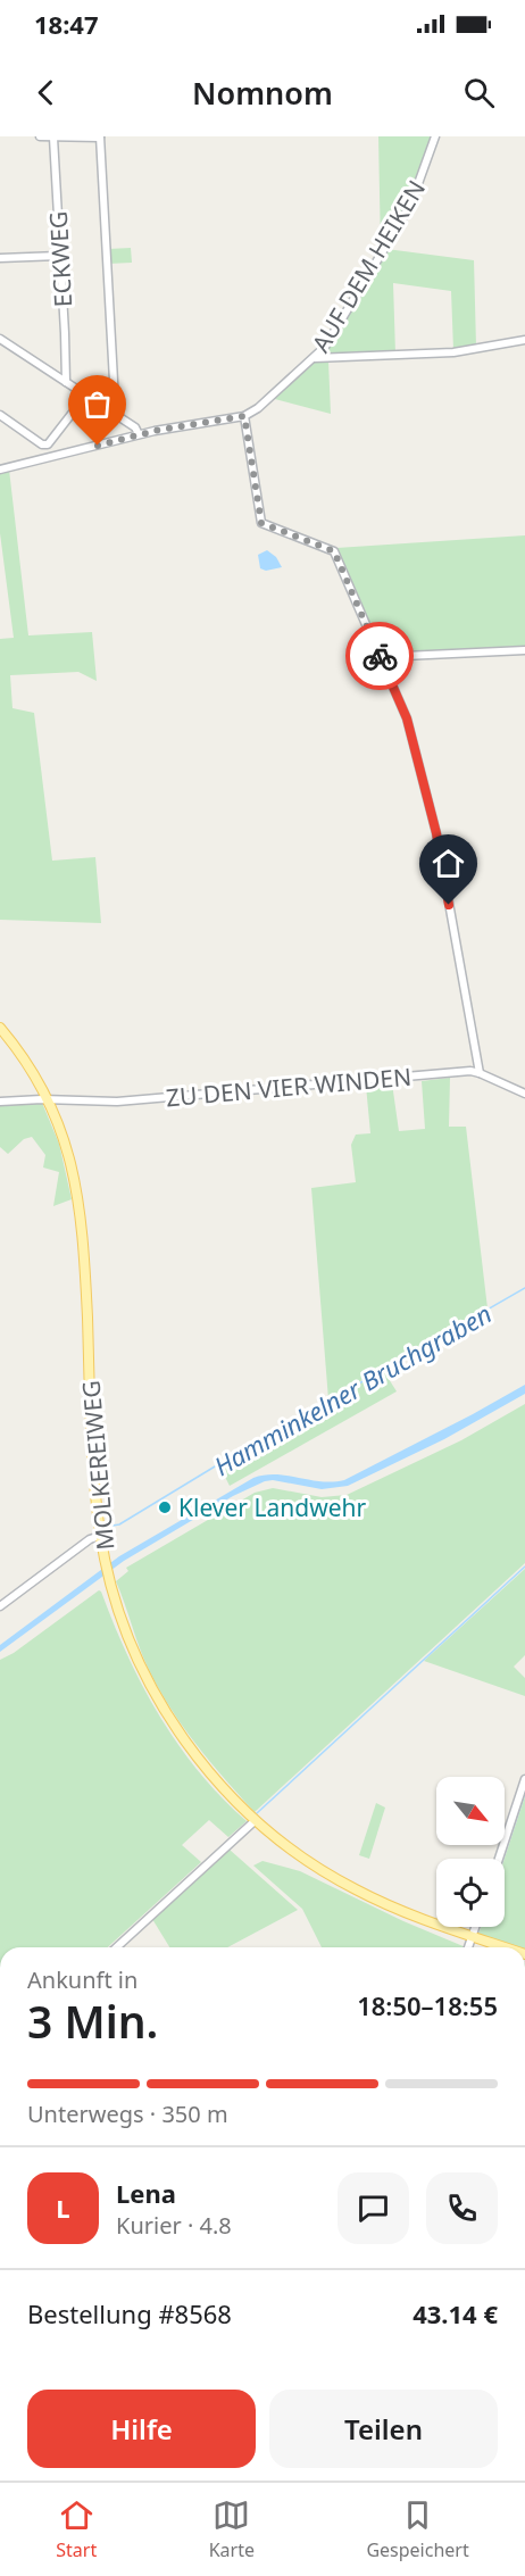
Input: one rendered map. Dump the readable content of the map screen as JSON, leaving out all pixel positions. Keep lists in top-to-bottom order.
{
  "streets": {
    "main road": ["MOLKEREIWEG"],
    "street": ["ECKWEG", "AUF DEM HEIKEN", "ZU DEN VIER WINDEN"]
  },
  "crossings": [
    ["ZU DEN VIER WINDEN", "MOLKEREIWEG"]
  ],
  "water": ["Hamminkelner Bruchgraben"],
  "places": ["Klever Landwehr"],
  "north": "bottom right",
  "page": {
    "status": "18:47",
    "header": "Nomnom",
    "heading": ["3 Min.", "Ankunft in", "18:50–18:55"],
    "panel": [
      "Lena",
      "Kurier · 4.8",
      "Bestellung #8568",
      "43.14 €"
    ],
    "bar": "Unterwegs · 350 m",
    "round": "L",
    "buttons": ["Hilfe", "Teilen"],
    "tabs": ["Start", "Karte", "Gespeichert"]
  }
}
